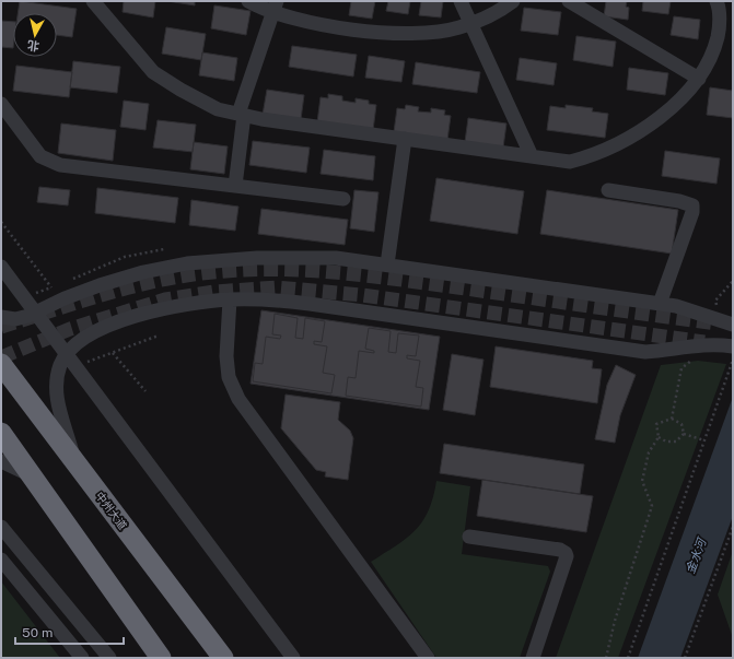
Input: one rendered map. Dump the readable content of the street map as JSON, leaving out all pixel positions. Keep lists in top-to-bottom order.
{
  "streets": {
    "highway": ["中州大道"]
  },
  "water": ["金水河"],
  "scale_bar": "50 m",
  "north": "bottom"
}
